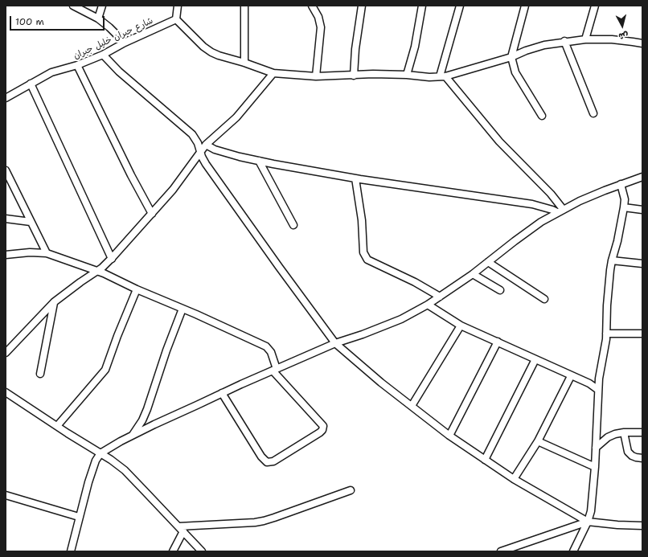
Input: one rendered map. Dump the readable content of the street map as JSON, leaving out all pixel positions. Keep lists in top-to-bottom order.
{
  "streets": {
    "street": ["شارع جبران خليل جبران"]
  },
  "scale_bar": "100 m",
  "north": "bottom"
}
